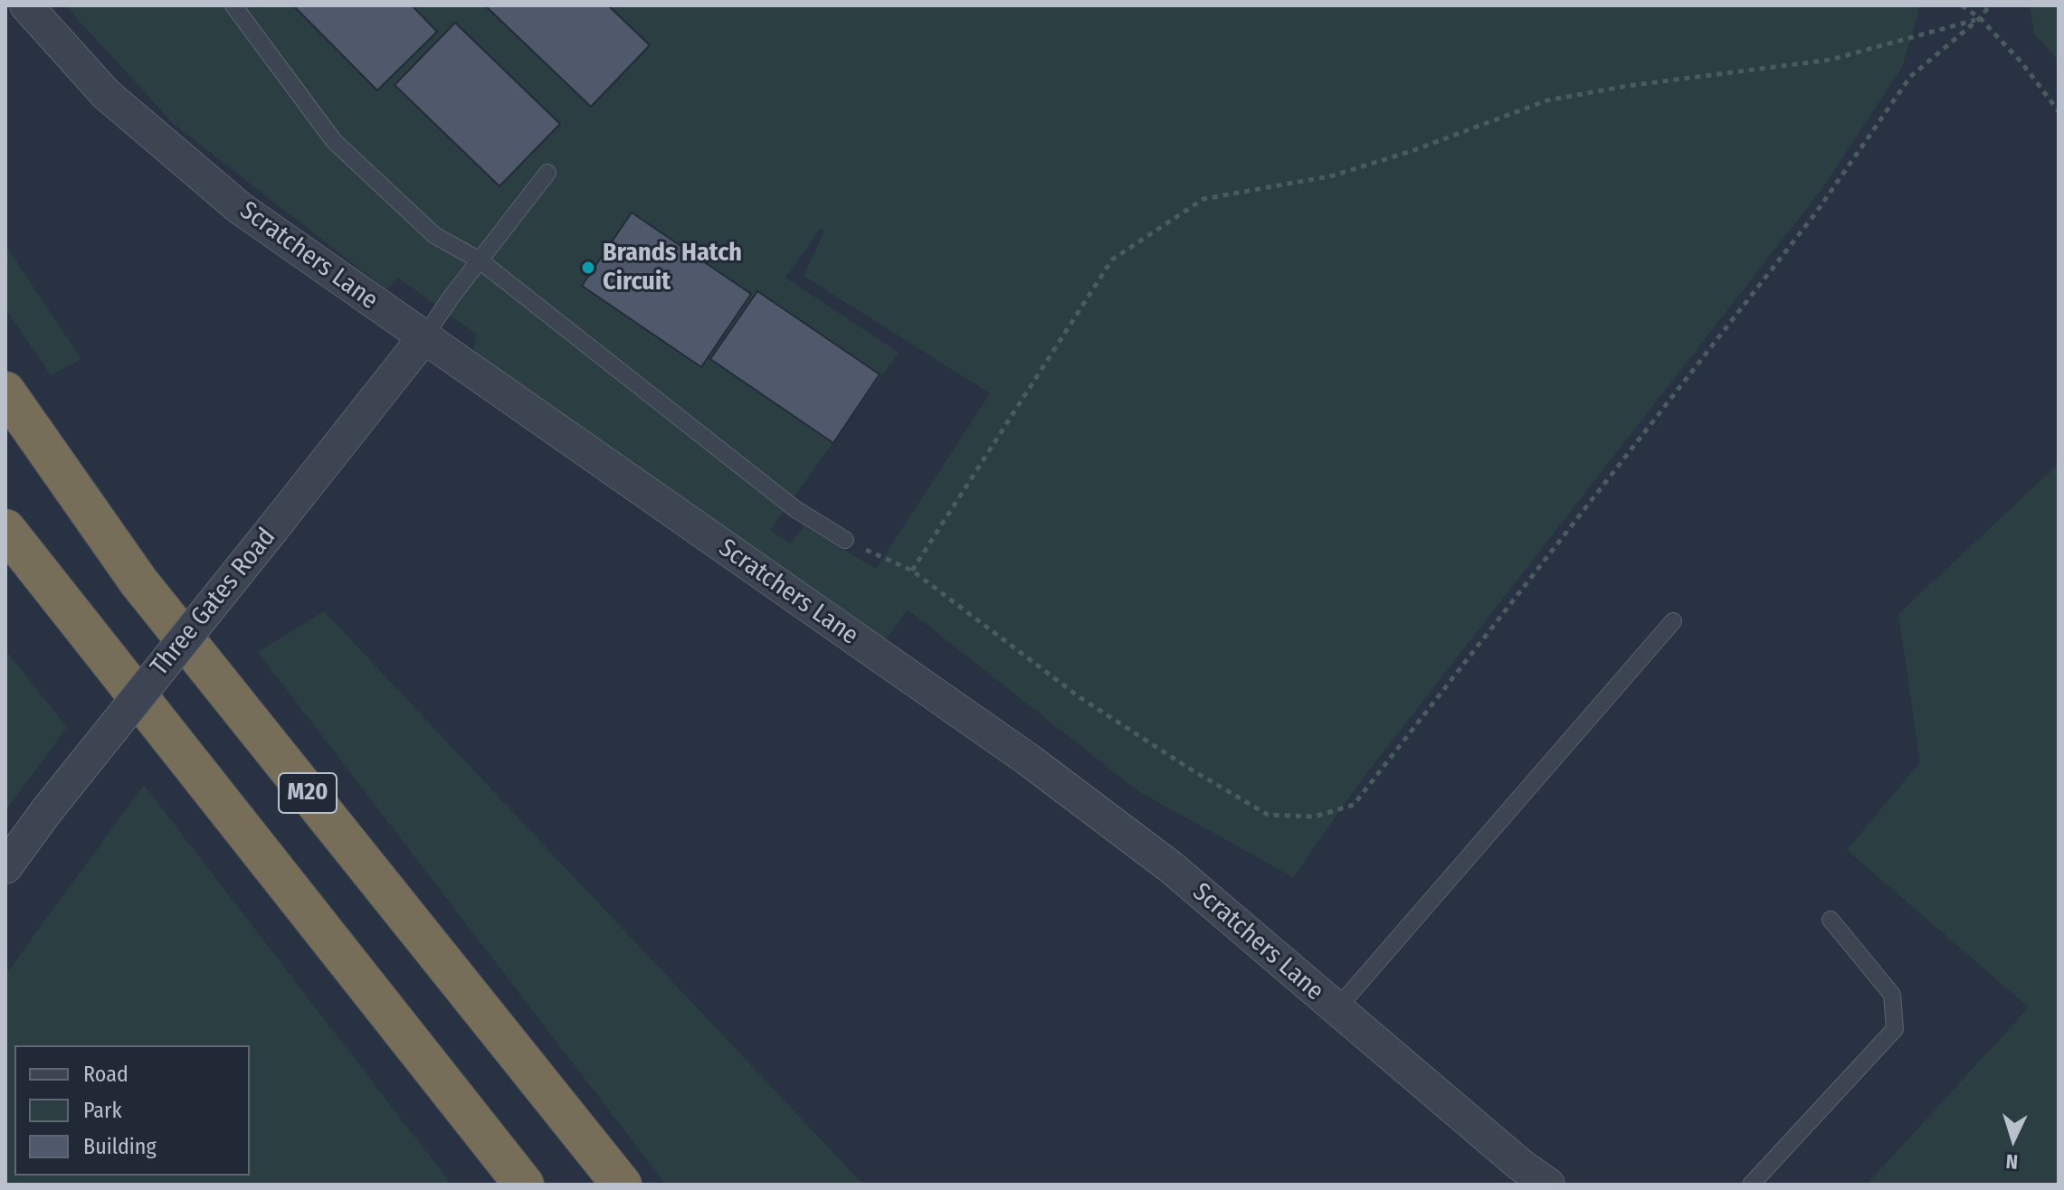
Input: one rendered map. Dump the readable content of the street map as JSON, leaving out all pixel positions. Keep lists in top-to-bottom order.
{
  "streets": {
    "highway": ["M20"],
    "street": ["Scratchers Lane", "Three Gates Road"]
  },
  "crossings": [
    ["Scratchers Lane", "Three Gates Road"]
  ],
  "places": ["Brands Hatch Circuit"],
  "legend": ["Road", "Park", "Building"],
  "north": "bottom"
}
